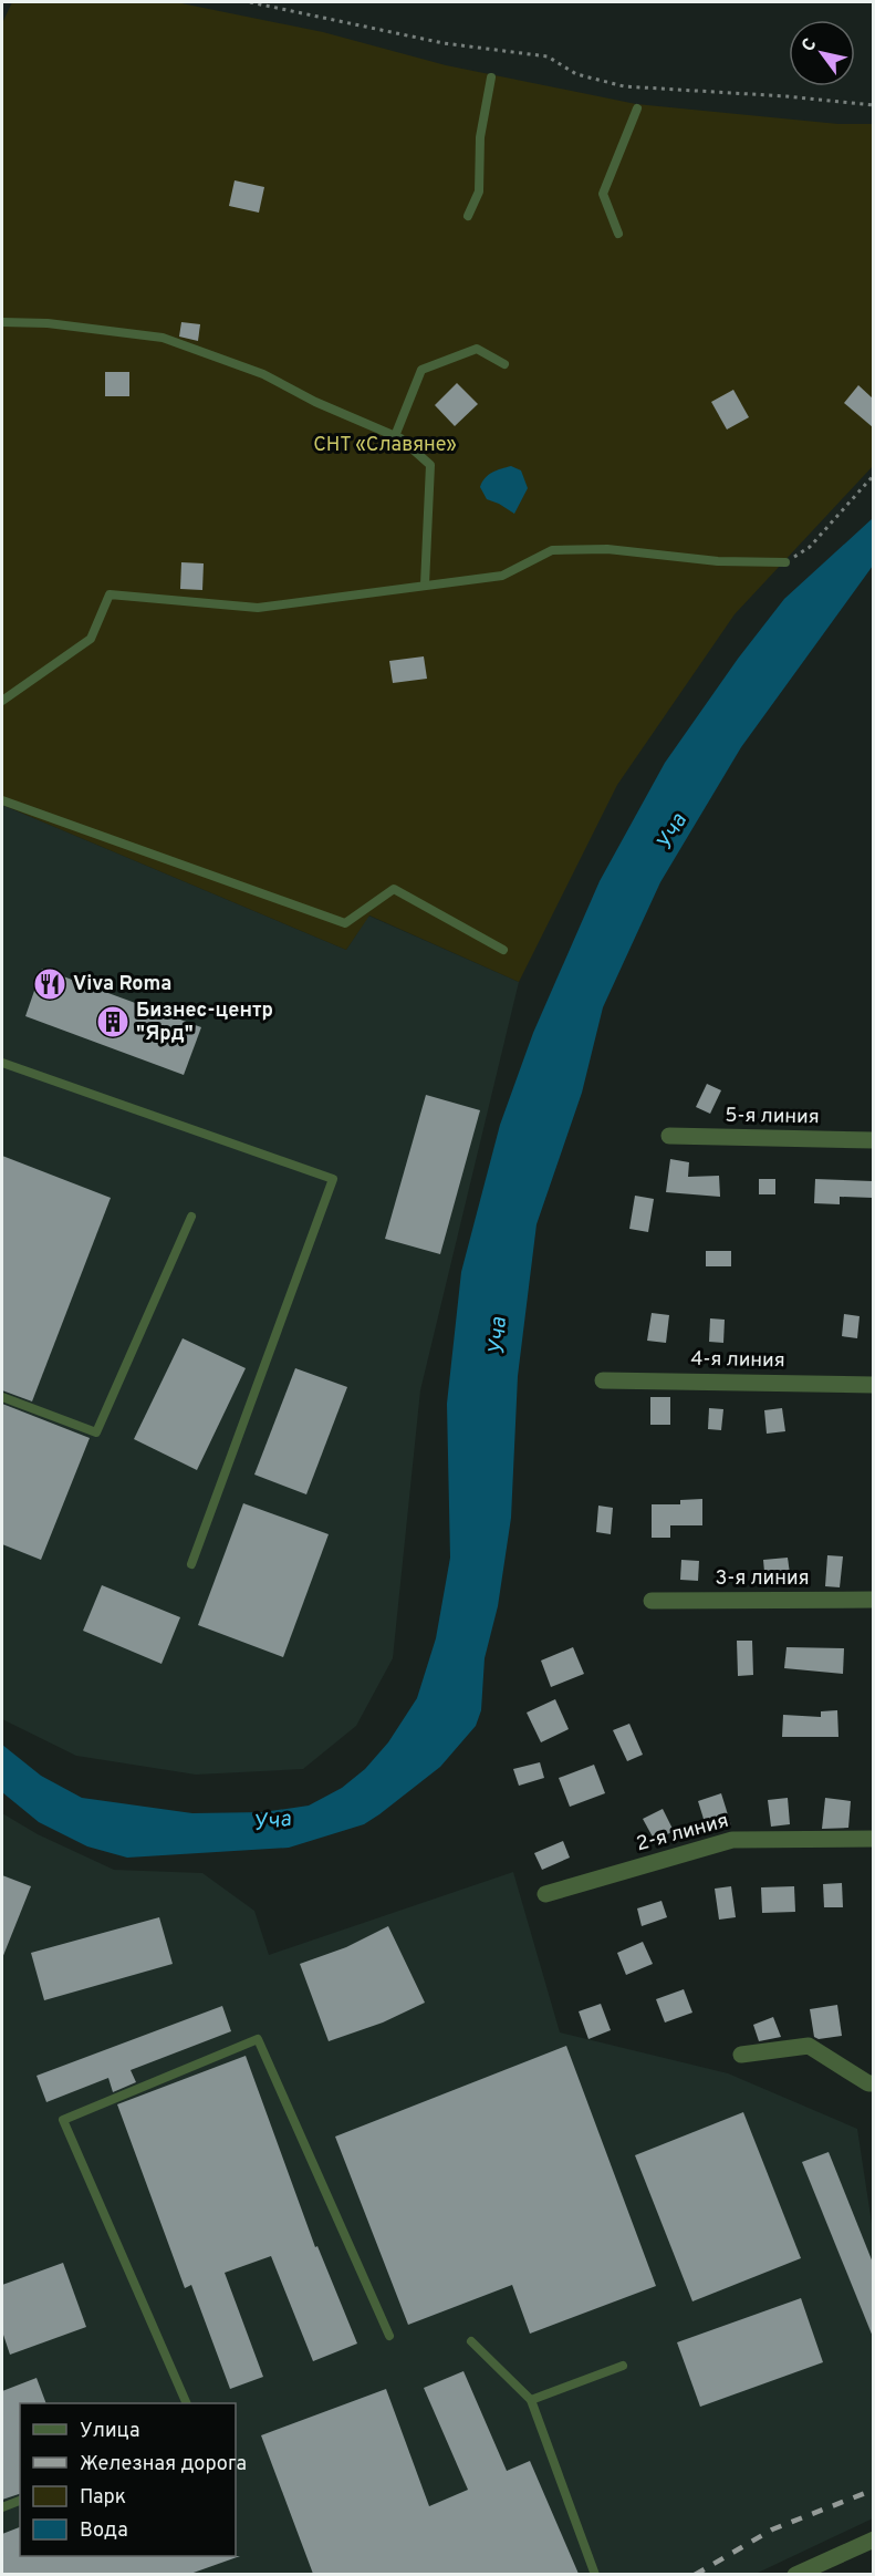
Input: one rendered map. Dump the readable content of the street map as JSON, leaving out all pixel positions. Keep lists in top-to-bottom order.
{
  "streets": {
    "street": [
      "5-я линия",
      "4-я линия",
      "3-я линия",
      "2-я линия"
    ]
  },
  "water": ["Уча"],
  "parks": ["СНТ «Славяне»"],
  "places": {
    "restaurant": ["Viva Roma"],
    "building": ["Бизнес-центр \"Ярд\""]
  },
  "legend": [
    "Улица",
    "Железная дорога",
    "Парк",
    "Вода"
  ],
  "north": "top left"
}
